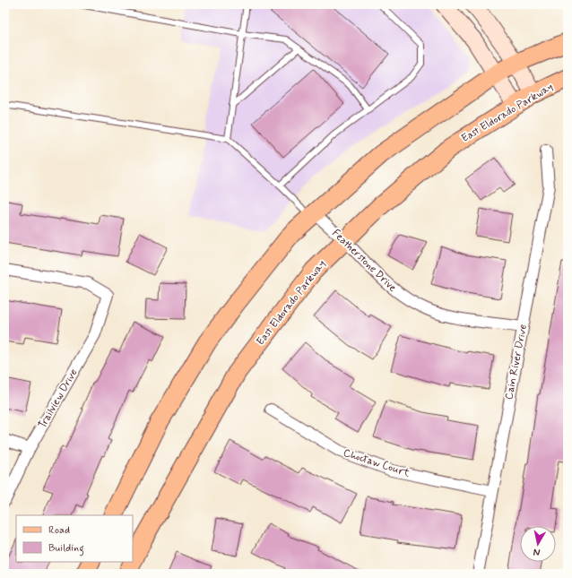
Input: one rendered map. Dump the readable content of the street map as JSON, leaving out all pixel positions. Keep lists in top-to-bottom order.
{
  "streets": {
    "main road": ["East Eldorado Parkway"],
    "street": [
      "Featherstone Drive",
      "Cain River Drive",
      "Trailview Drive",
      "Choctaw Court"
    ]
  },
  "crossings": [
    ["East Eldorado Parkway", "Featherstone Drive"],
    ["Featherstone Drive", "Cain River Drive"],
    ["Cain River Drive", "Choctaw Court"]
  ],
  "legend": ["Road", "Building"],
  "north": "bottom"
}
